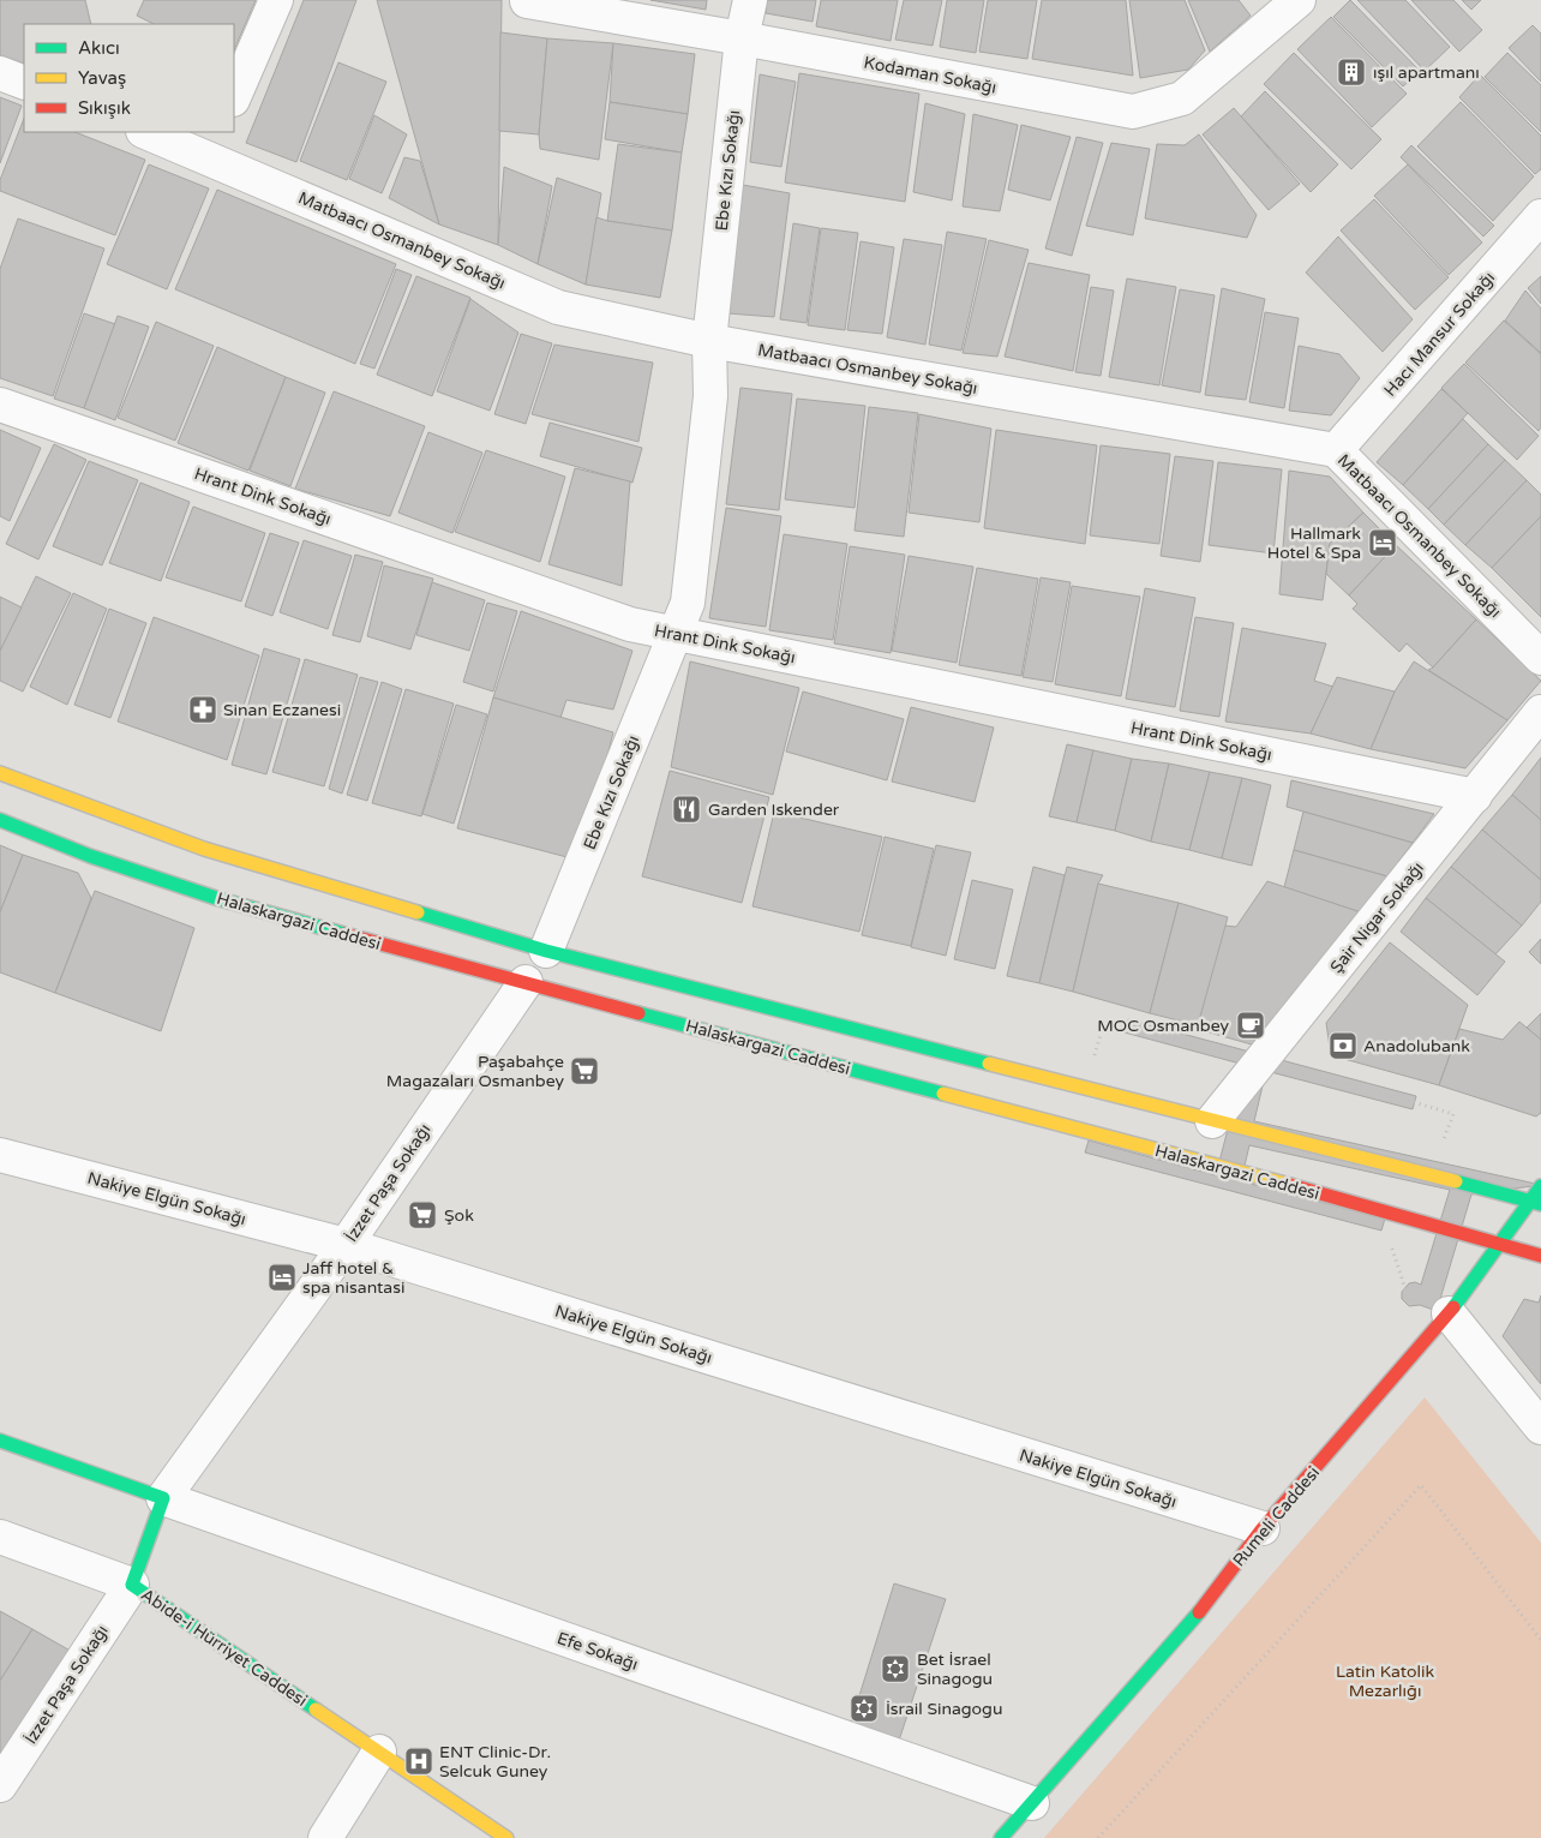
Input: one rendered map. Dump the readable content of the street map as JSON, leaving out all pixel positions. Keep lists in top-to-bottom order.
{
  "streets": {
    "main road": ["Halaskargazi Caddesi", "Rumeli Caddesi", "Abide-i Hürriyet Caddesi"],
    "street": [
      "Kodaman Sokağı",
      "Ebe Kızı Sokağı",
      "Matbaacı Osmanbey Sokağı",
      "Hacı Mansur Sokağı",
      "Hrant Dink Sokağı",
      "Şair Nigar Sokağı",
      "İzzet Paşa Sokağı",
      "Nakiye Elgün Sokağı",
      "Efe Sokağı"
    ]
  },
  "crossings": [
    ["Kodaman Sokağı", "Ebe Kızı Sokağı"],
    ["Ebe Kızı Sokağı", "Matbaacı Osmanbey Sokağı"],
    ["Ebe Kızı Sokağı", "Hrant Dink Sokağı"],
    ["Ebe Kızı Sokağı", "Halaskargazi Caddesi"],
    ["Ebe Kızı Sokağı", "İzzet Paşa Sokağı"],
    ["Matbaacı Osmanbey Sokağı", "Hacı Mansur Sokağı"],
    ["Hrant Dink Sokağı", "Şair Nigar Sokağı"],
    ["Şair Nigar Sokağı", "Halaskargazi Caddesi"],
    ["Halaskargazi Caddesi", "İzzet Paşa Sokağı"],
    ["Halaskargazi Caddesi", "Rumeli Caddesi"],
    ["İzzet Paşa Sokağı", "Nakiye Elgün Sokağı"],
    ["İzzet Paşa Sokağı", "Abide-i Hürriyet Caddesi"],
    ["İzzet Paşa Sokağı", "Efe Sokağı"],
    ["Nakiye Elgün Sokağı", "Rumeli Caddesi"],
    ["Rumeli Caddesi", "Efe Sokağı"],
    ["Abide-i Hürriyet Caddesi", "Efe Sokağı"]
  ],
  "parks": ["Latin Katolik Mezarlığı"],
  "places": {
    "building": ["ışıl apartmanı"],
    "hotel": ["Hallmark Hotel & Spa", "Jaff hotel & spa nisantasi"],
    "pharmacy": ["Sinan Eczanesi"],
    "restaurant": ["Garden Iskender"],
    "cafe": ["MOC Osmanbey"],
    "bank": ["Anadolubank"],
    "supermarket": ["Paşabahçe Magazaları Osmanbey", "Şok"],
    "synagogue": ["Bet İsrael Sinagogu", "İsrail Sinagogu"],
    "hospital": ["ENT Clinic-Dr. Selcuk Guney"]
  },
  "legend": ["Akıcı", "Yavaş", "Sıkışık"]
}
